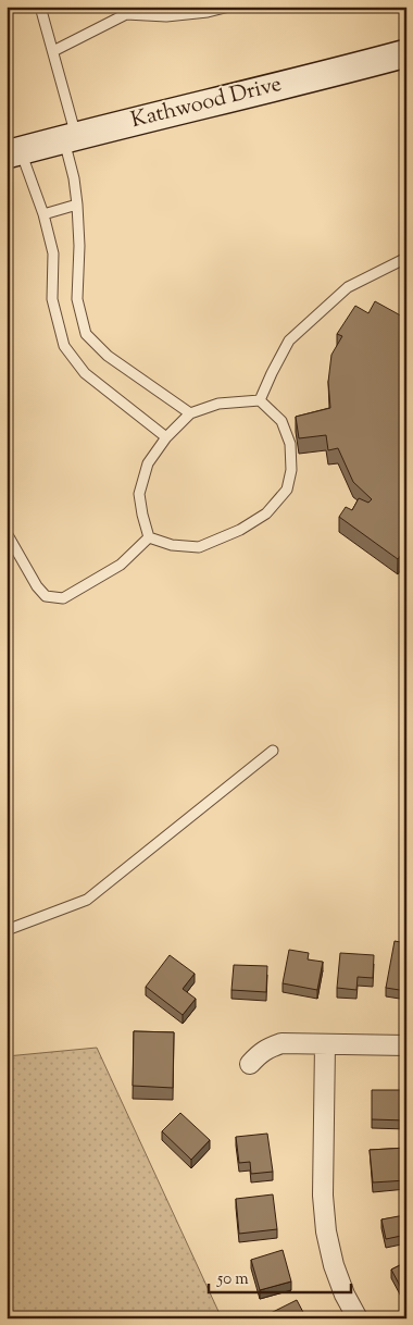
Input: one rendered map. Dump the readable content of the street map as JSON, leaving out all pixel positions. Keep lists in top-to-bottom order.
{
  "streets": {
    "street": ["Kathwood Drive"]
  },
  "scale_bar": "50 m"
}
